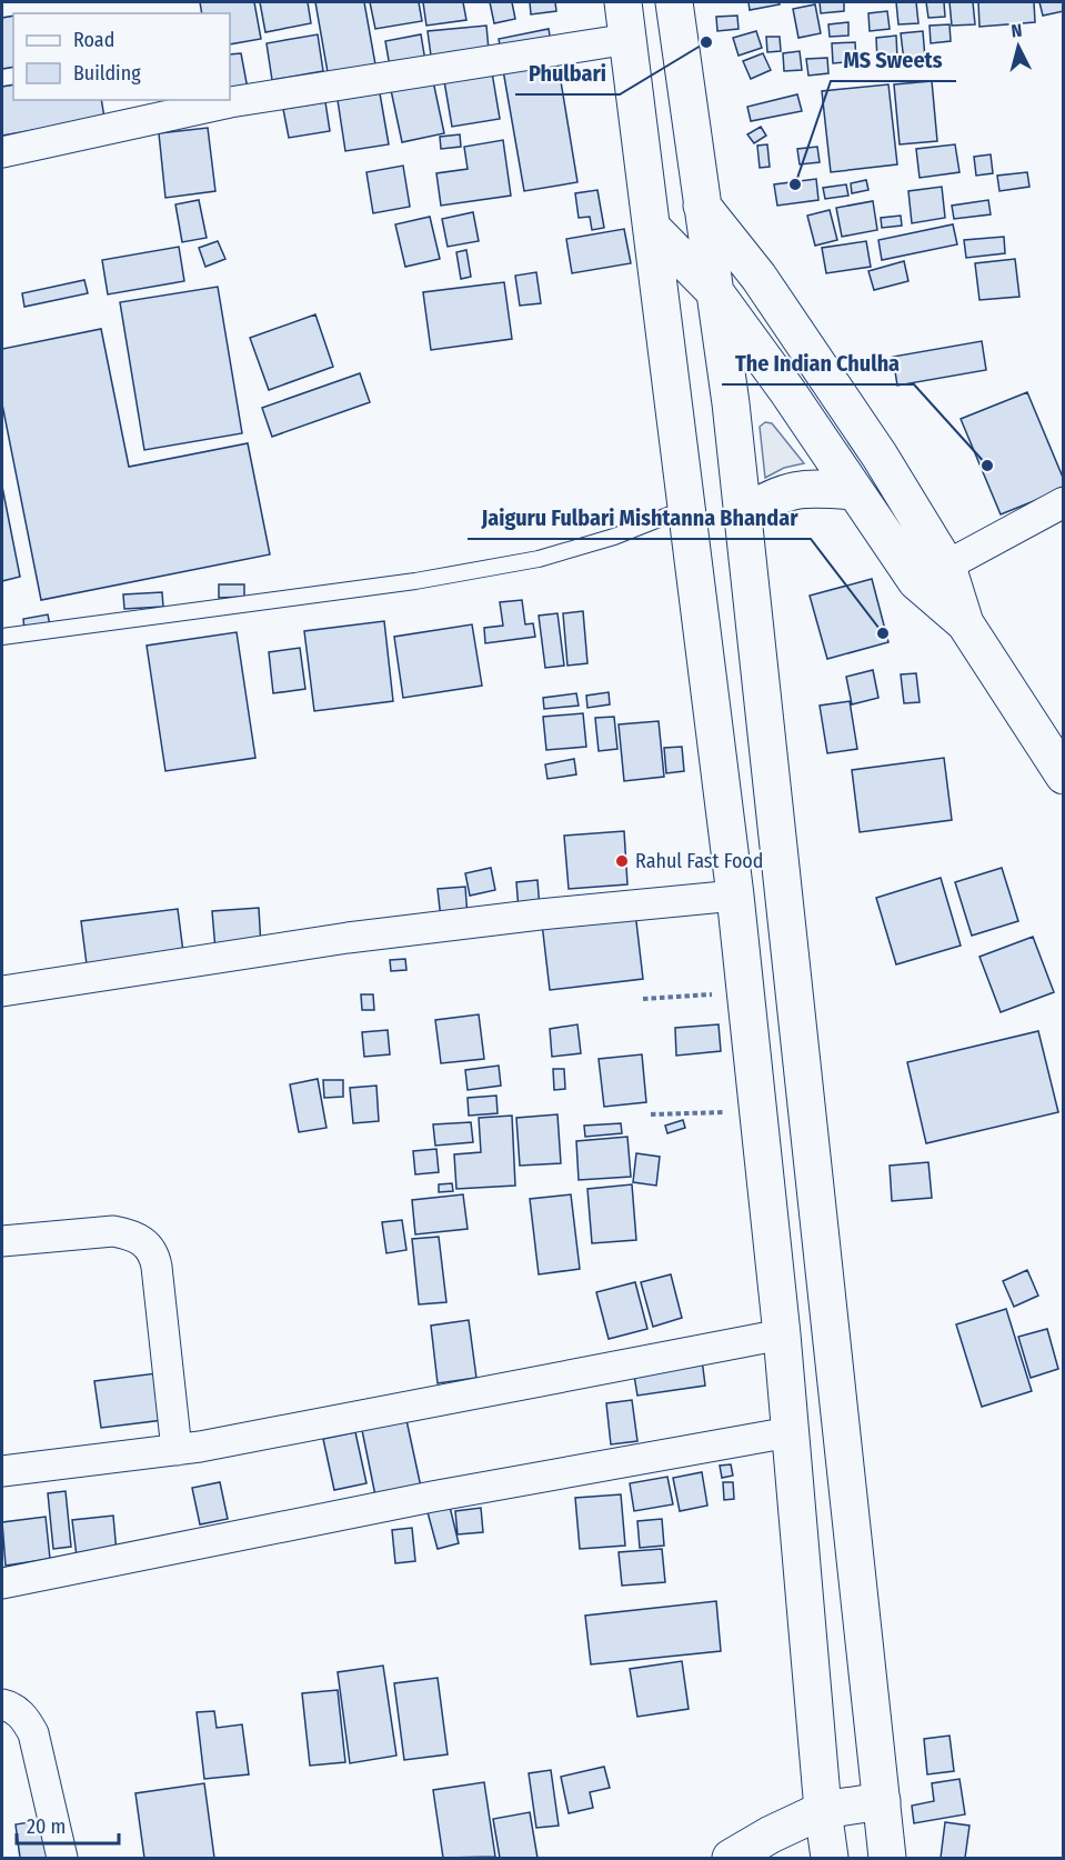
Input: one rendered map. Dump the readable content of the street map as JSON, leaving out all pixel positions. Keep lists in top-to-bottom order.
{
  "places": [
    "Phulbari",
    "MS Sweets",
    "The Indian Chulha",
    "Jaiguru Fulbari Mishtanna Bhandar",
    "Rahul Fast Food"
  ],
  "legend": ["Road", "Building"],
  "scale_bar": "20 m",
  "north": "top"
}
